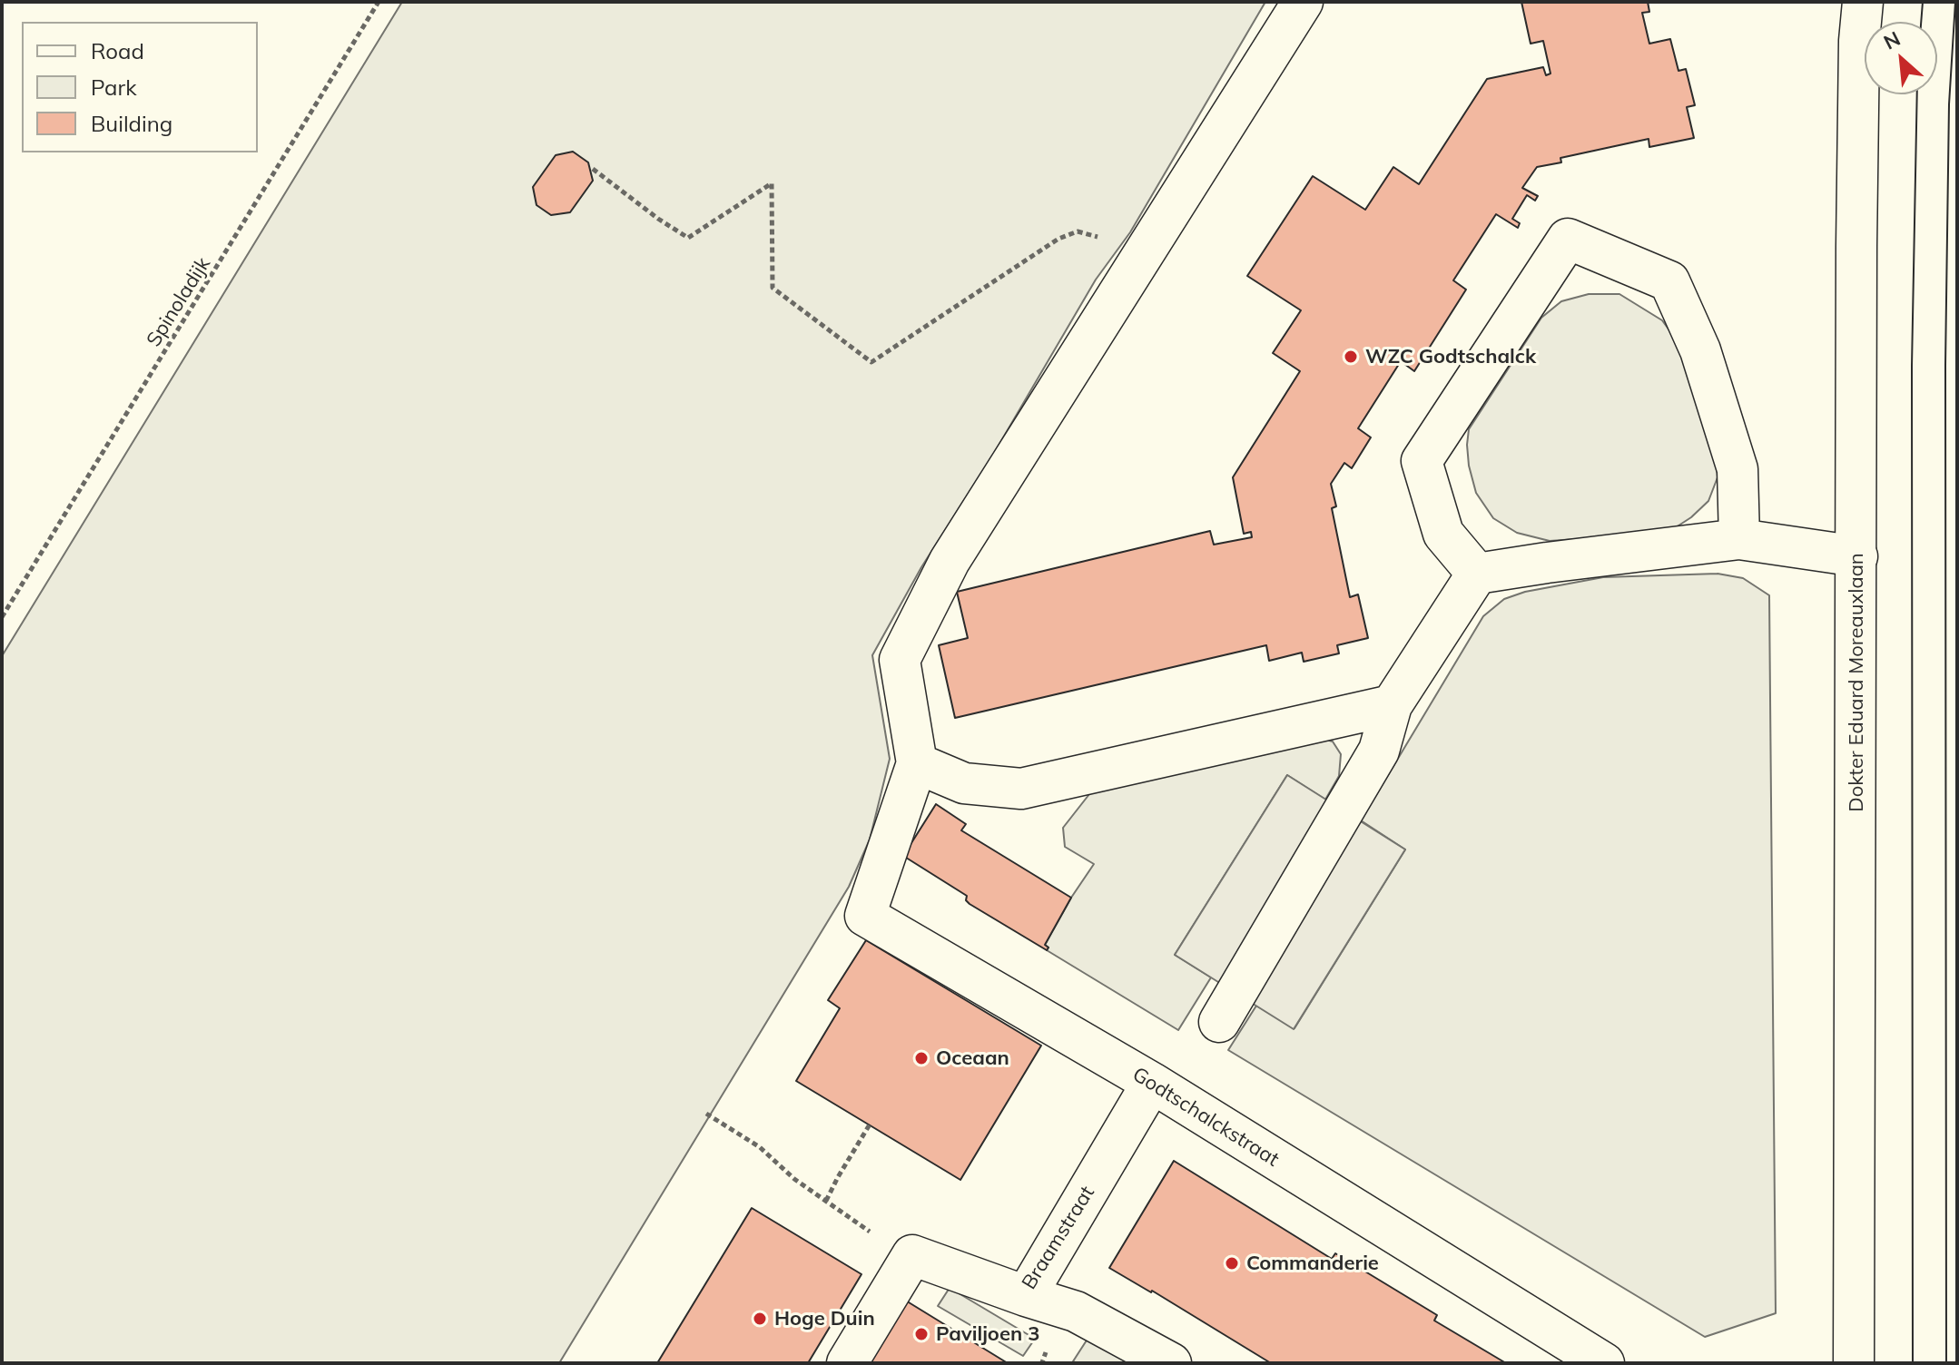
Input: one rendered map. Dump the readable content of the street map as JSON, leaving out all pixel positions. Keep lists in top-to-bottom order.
{
  "streets": {
    "street": ["Dokter Eduard Moreauxlaan", "Godtschalckstraat", "Braamstraat"],
    "path": ["Spinoladijk"]
  },
  "crossings": [
    ["Godtschalckstraat", "Braamstraat"]
  ],
  "places": [
    "WZC Godtschalck",
    "Oceaan",
    "Commanderie",
    "Hoge Duin",
    "Paviljoen 3"
  ],
  "legend": ["Road", "Park", "Building"],
  "north": "top left"
}
